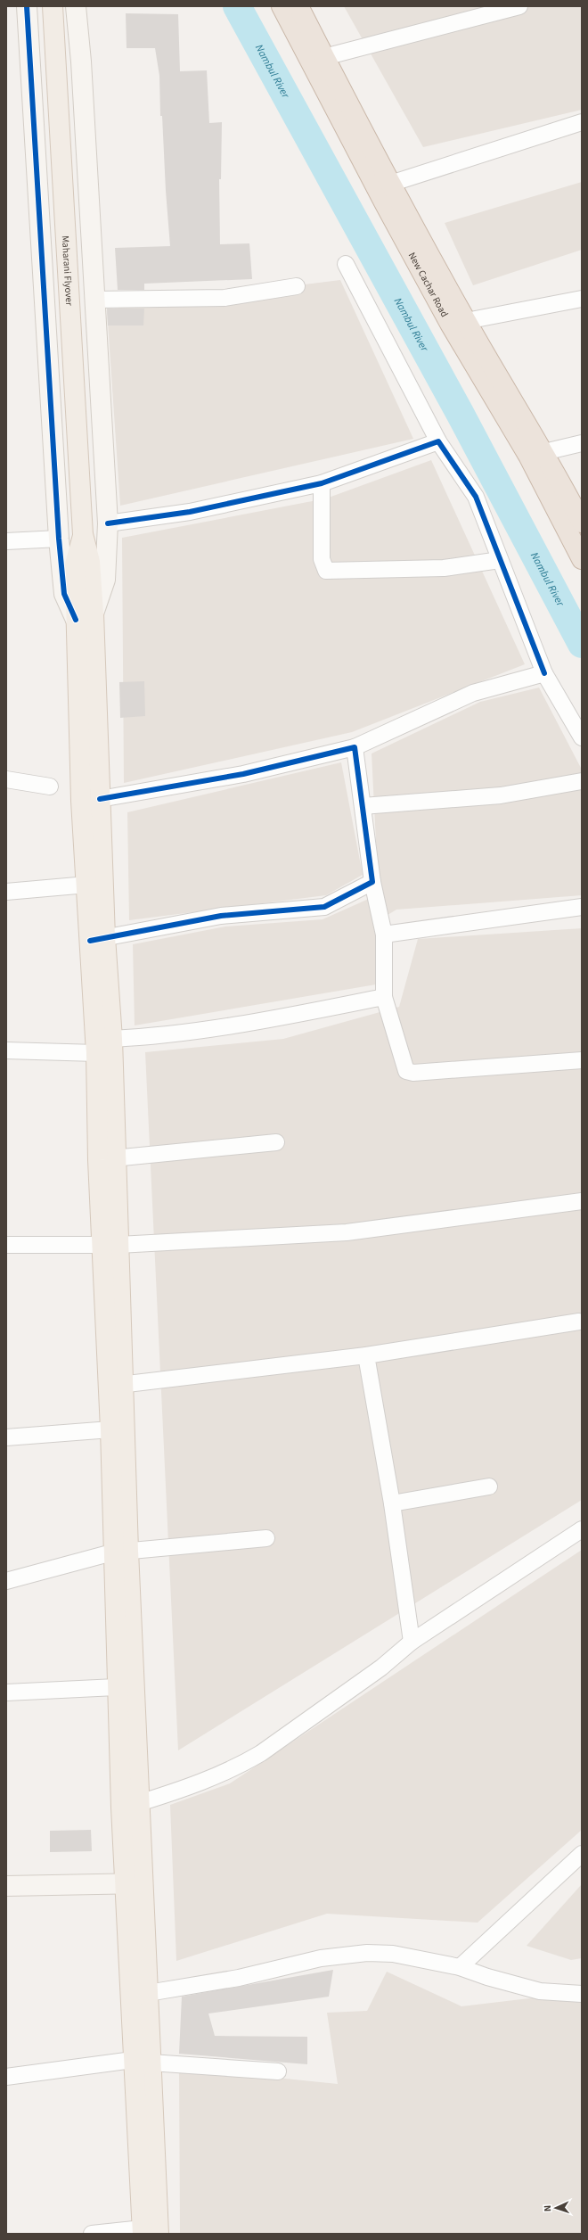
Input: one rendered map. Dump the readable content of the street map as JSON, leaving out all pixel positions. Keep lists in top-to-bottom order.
{
  "streets": {
    "highway": ["New Cachar Road"],
    "main road": ["Maharani Flyover"]
  },
  "water": ["Nambul River"],
  "north": "left"
}
